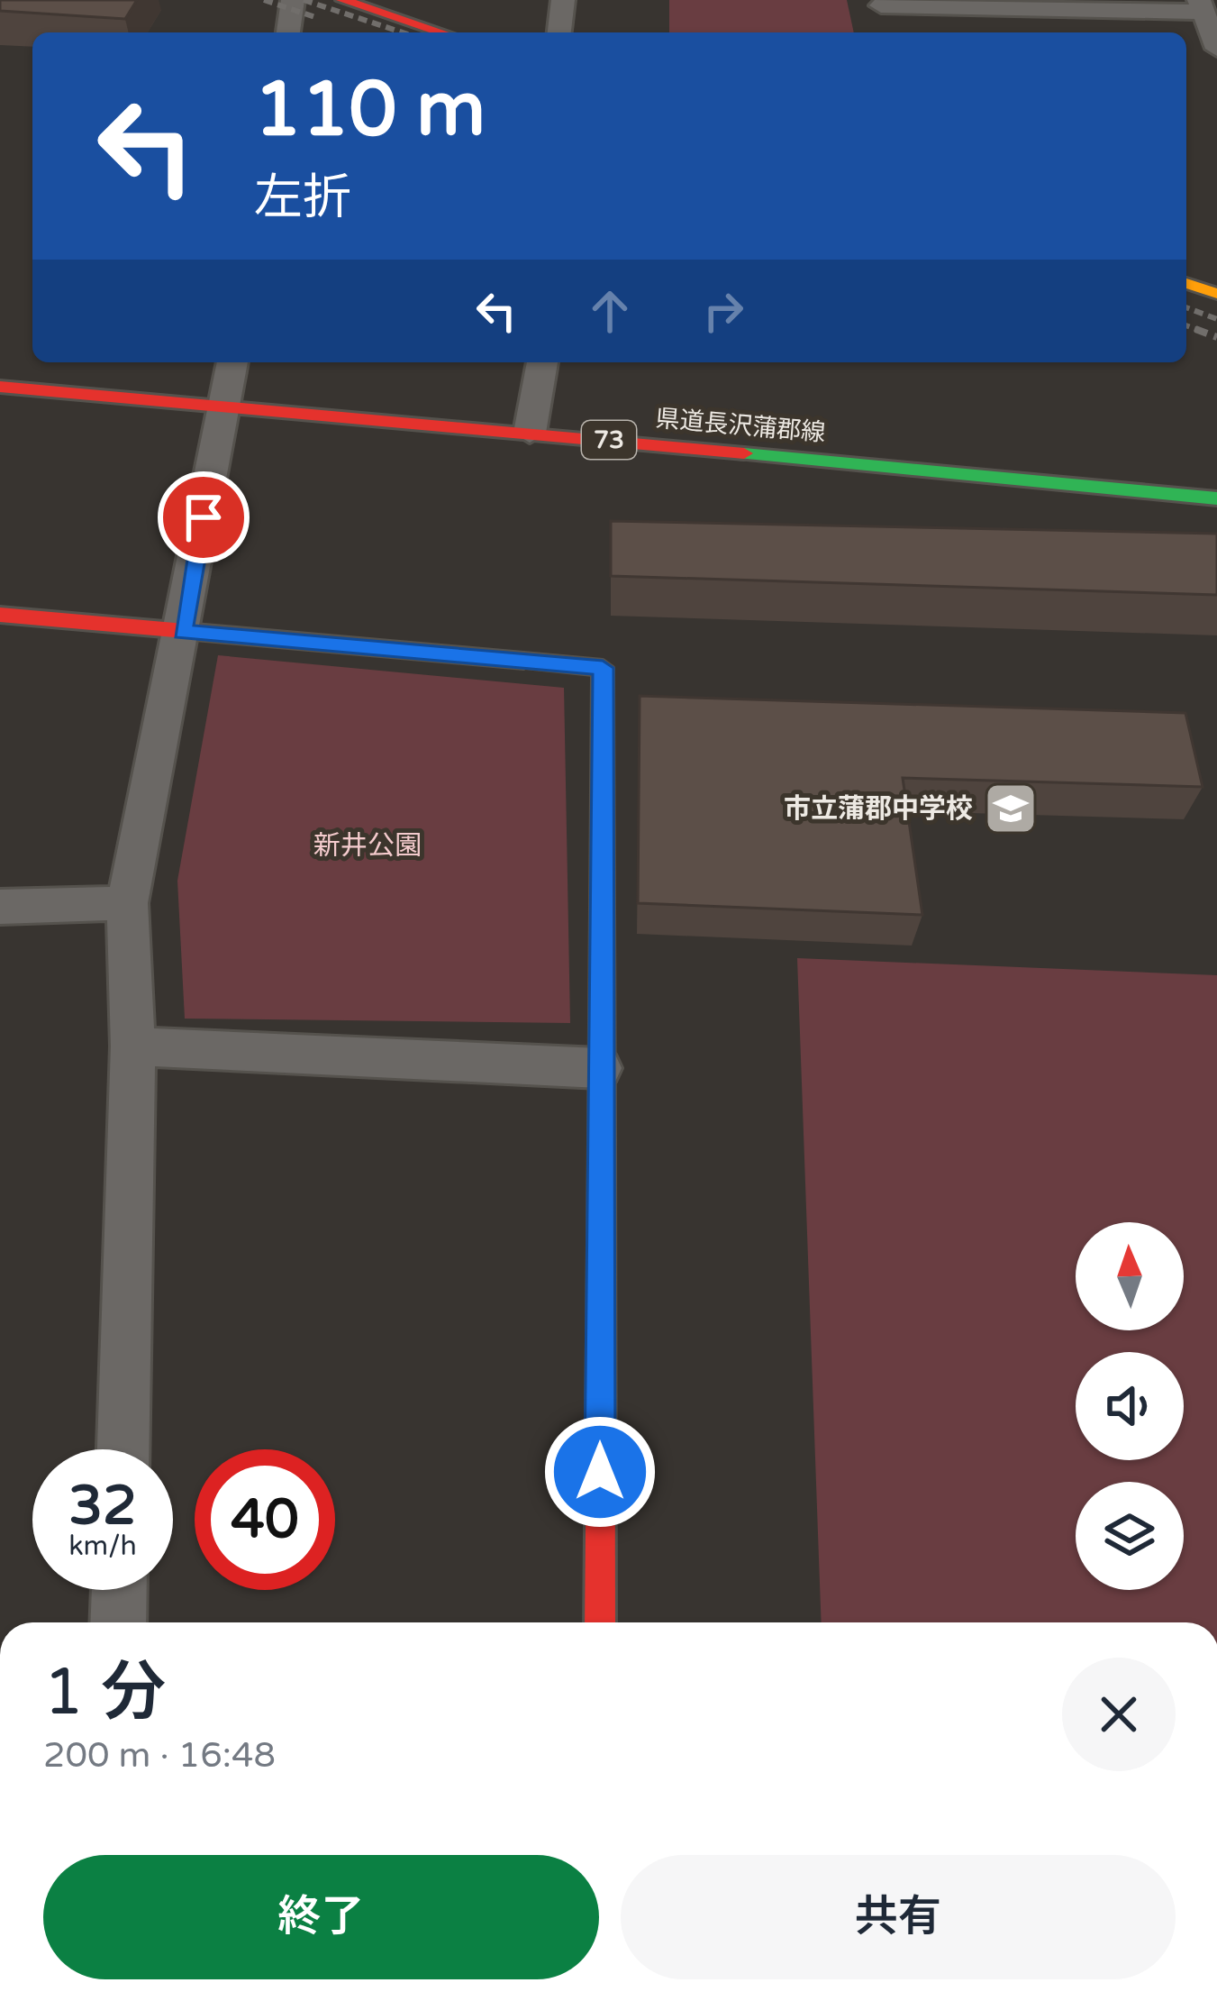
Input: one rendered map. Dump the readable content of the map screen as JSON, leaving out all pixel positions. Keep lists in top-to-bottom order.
{
  "streets": {
    "street": ["県道長沢蒲郡線", "73"]
  },
  "parks": ["新井公園"],
  "places": {
    "school or university": ["市立蒲郡中学校"]
  },
  "north": "top",
  "page": {
    "turn": ["110 m", "左折"],
    "speed": "32 km/h",
    "limit": "40",
    "heading": ["1 分", "200 m · 16:48"],
    "buttons": ["終了", "共有"]
  }
}
